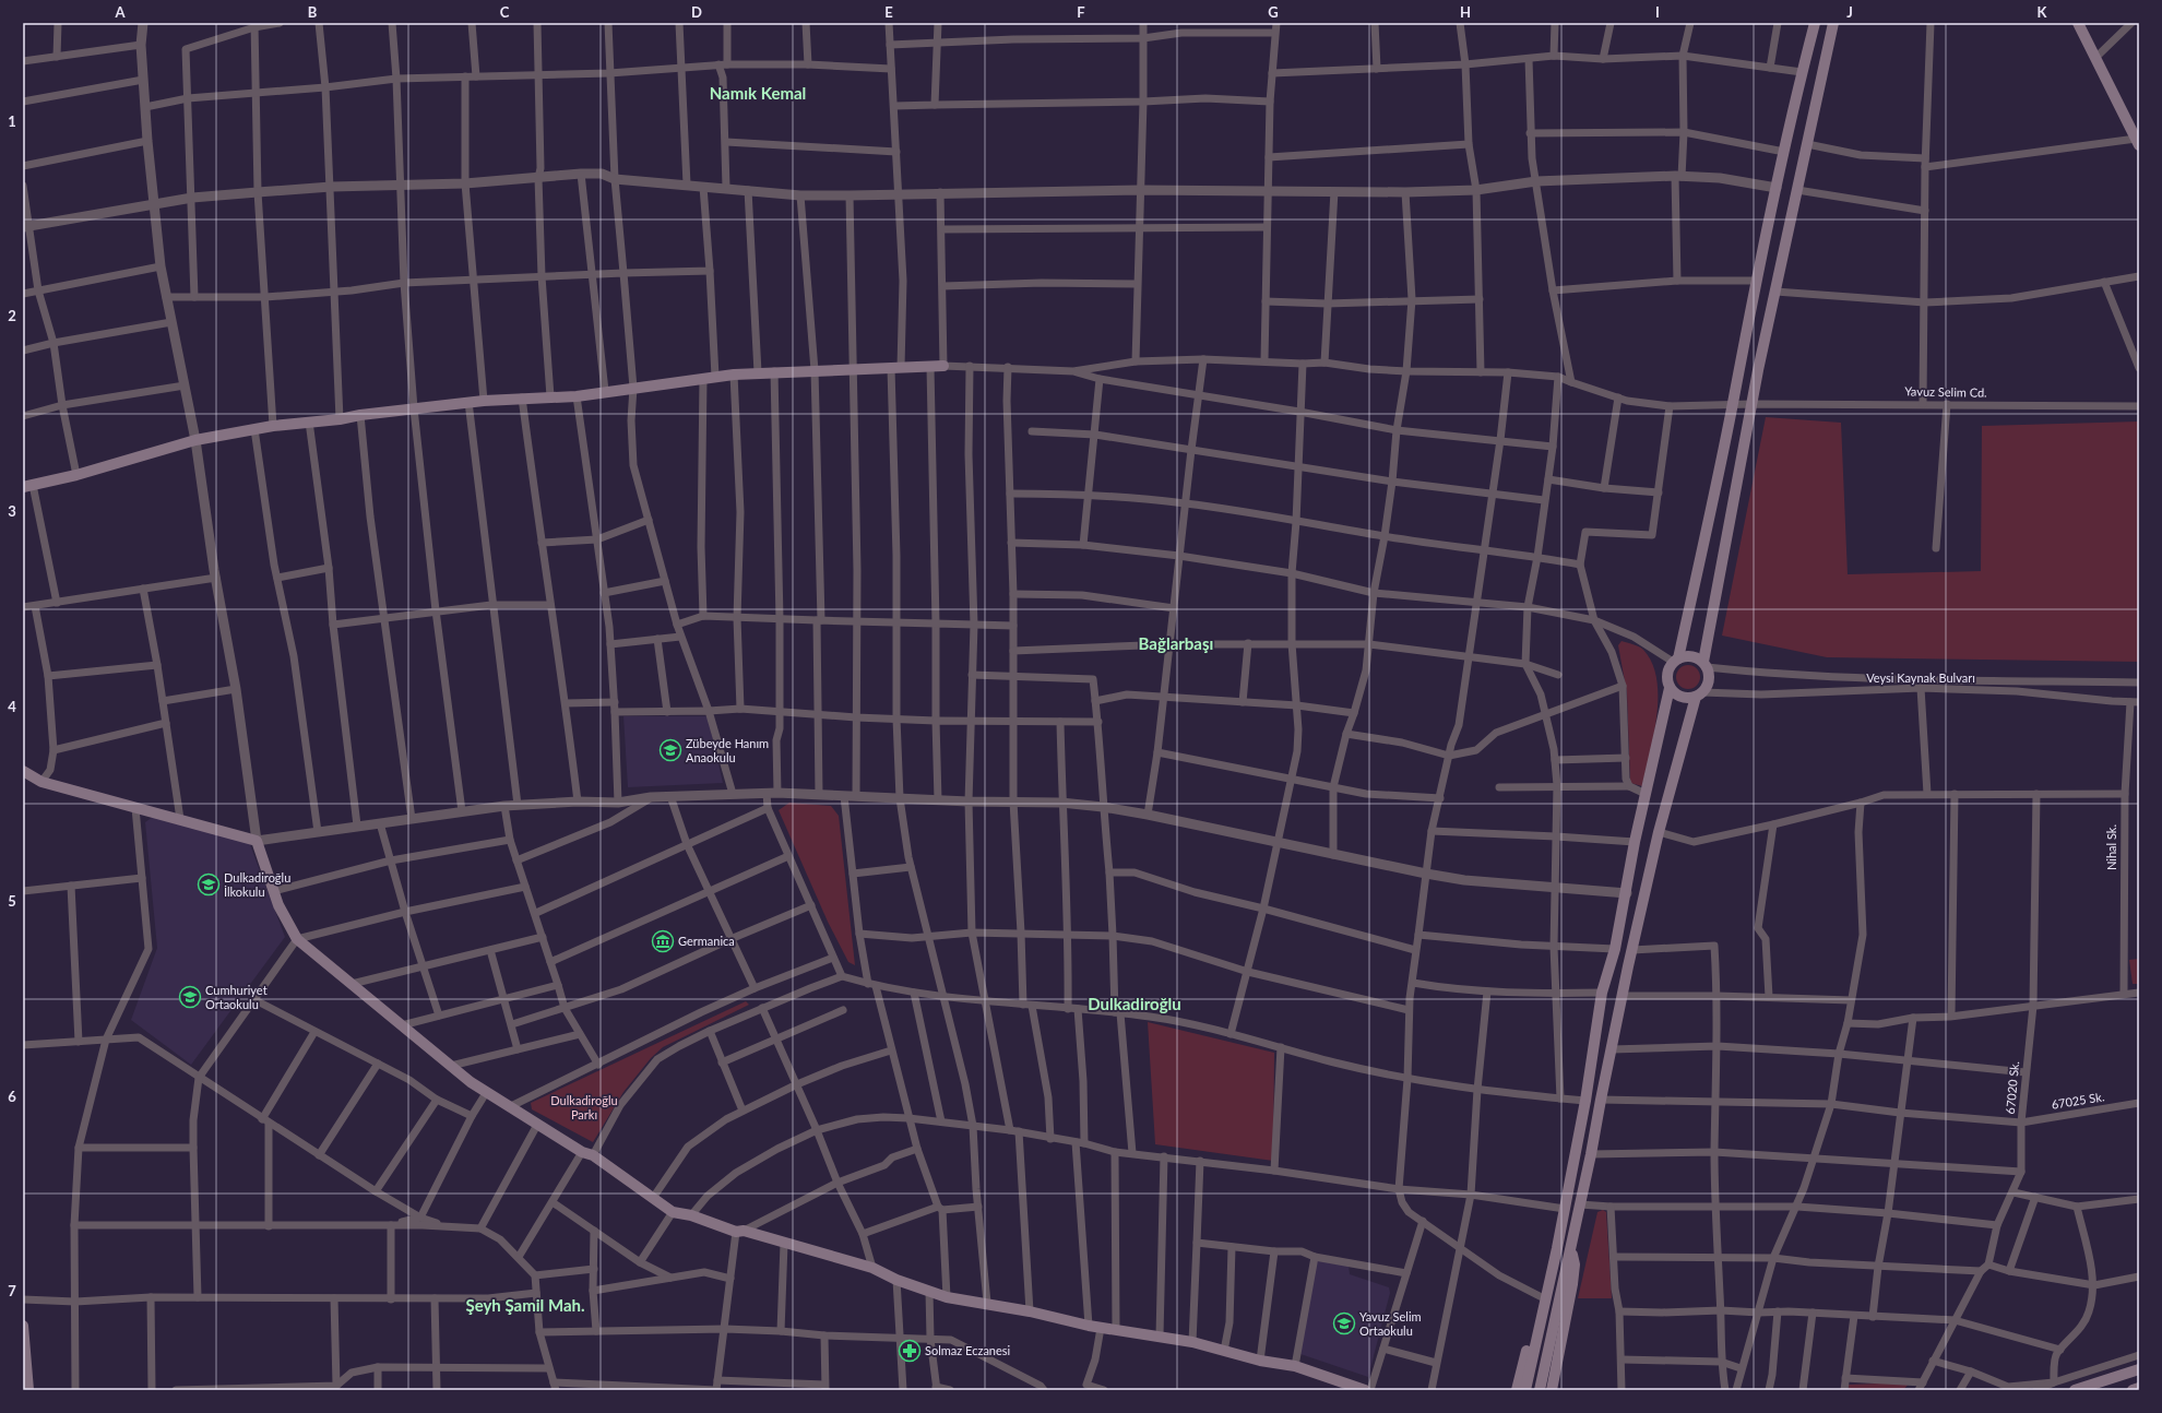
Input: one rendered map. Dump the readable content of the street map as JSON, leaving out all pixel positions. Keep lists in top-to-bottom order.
{
  "streets": {
    "street": [
      "Yavuz Selim Cd.",
      "Veysi Kaynak Bulvarı",
      "Nihal Sk.",
      "67020 Sk.",
      "67025 Sk."
    ]
  },
  "crossings": [
    ["Veysi Kaynak Bulvarı", "Nihal Sk."],
    ["67020 Sk.", "67025 Sk."]
  ],
  "districts": [
    "Namık Kemal",
    "Bağlarbaşı",
    "Dulkadiroğlu",
    "Şeyh Şamil Mah."
  ],
  "parks": ["Dulkadiroğlu Parkı"],
  "places": {
    "school or university": [
      "Zübeyde Hanım Anaokulu",
      "Dulkadiroğlu İlkokulu",
      "Cumhuriyet Ortaokulu",
      "Yavuz Selim Ortaokulu"
    ],
    "museum": ["Germanica"],
    "pharmacy": ["Solmaz Eczanesi"]
  },
  "grid": {
    "columns": [
      "A",
      "B",
      "C",
      "D",
      "E",
      "F",
      "G",
      "H",
      "I",
      "J",
      "K"
    ],
    "rows": [
      "1",
      "2",
      "3",
      "4",
      "5",
      "6",
      "7"
    ]
  }
}
